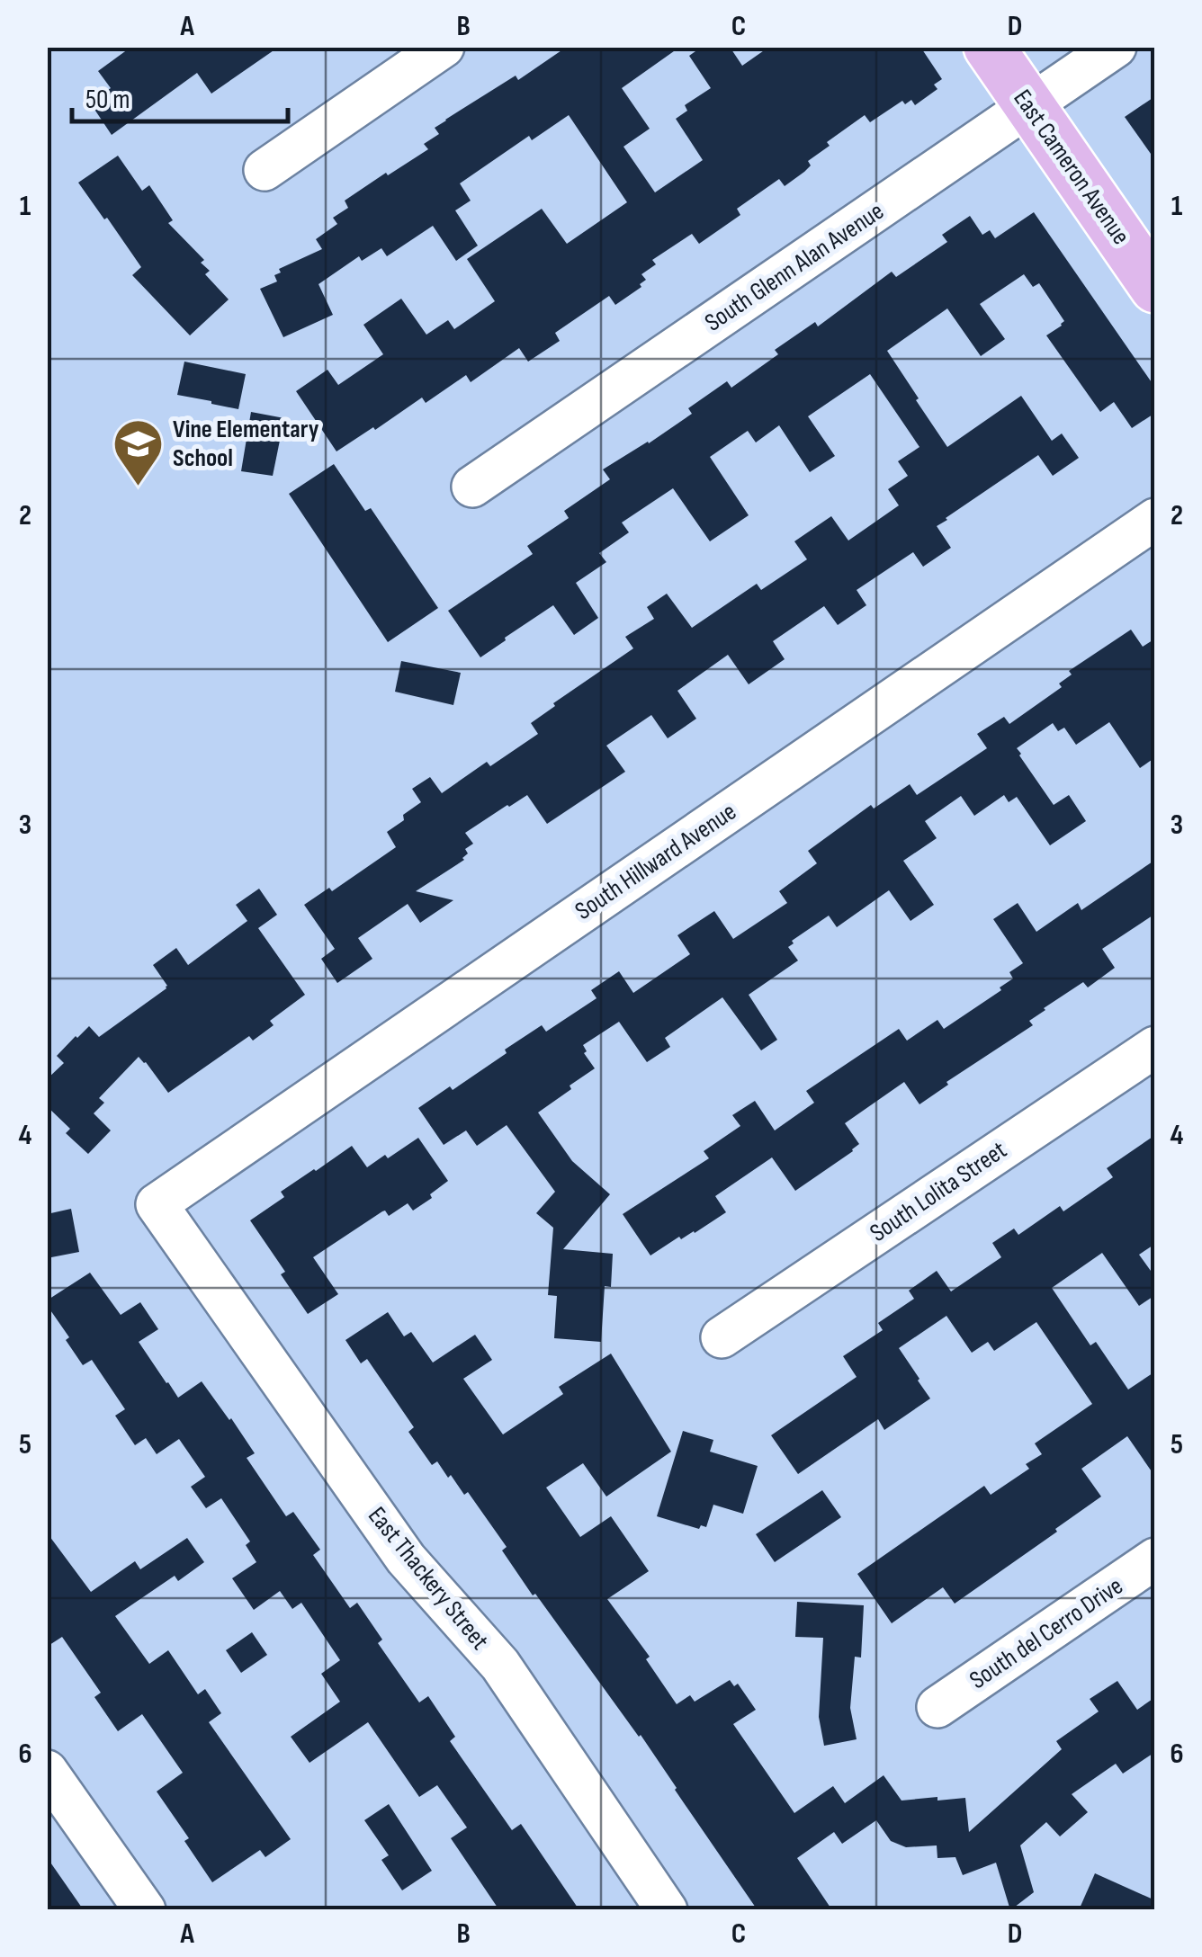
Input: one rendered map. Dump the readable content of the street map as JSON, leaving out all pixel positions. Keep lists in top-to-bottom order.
{
  "streets": {
    "main road": ["East Cameron Avenue"],
    "street": [
      "South Glenn Alan Avenue",
      "South Hillward Avenue",
      "South Lolita Street",
      "East Thackery Street",
      "South del Cerro Drive"
    ]
  },
  "crossings": [
    ["East Cameron Avenue", "South Glenn Alan Avenue"],
    ["South Hillward Avenue", "East Thackery Street"]
  ],
  "places": {
    "school or university": ["Vine Elementary School"]
  },
  "scale_bar": "50 m",
  "grid": {
    "columns": [
      "A",
      "B",
      "C",
      "D"
    ],
    "rows": [
      "1",
      "2",
      "3",
      "4",
      "5",
      "6"
    ]
  }
}
